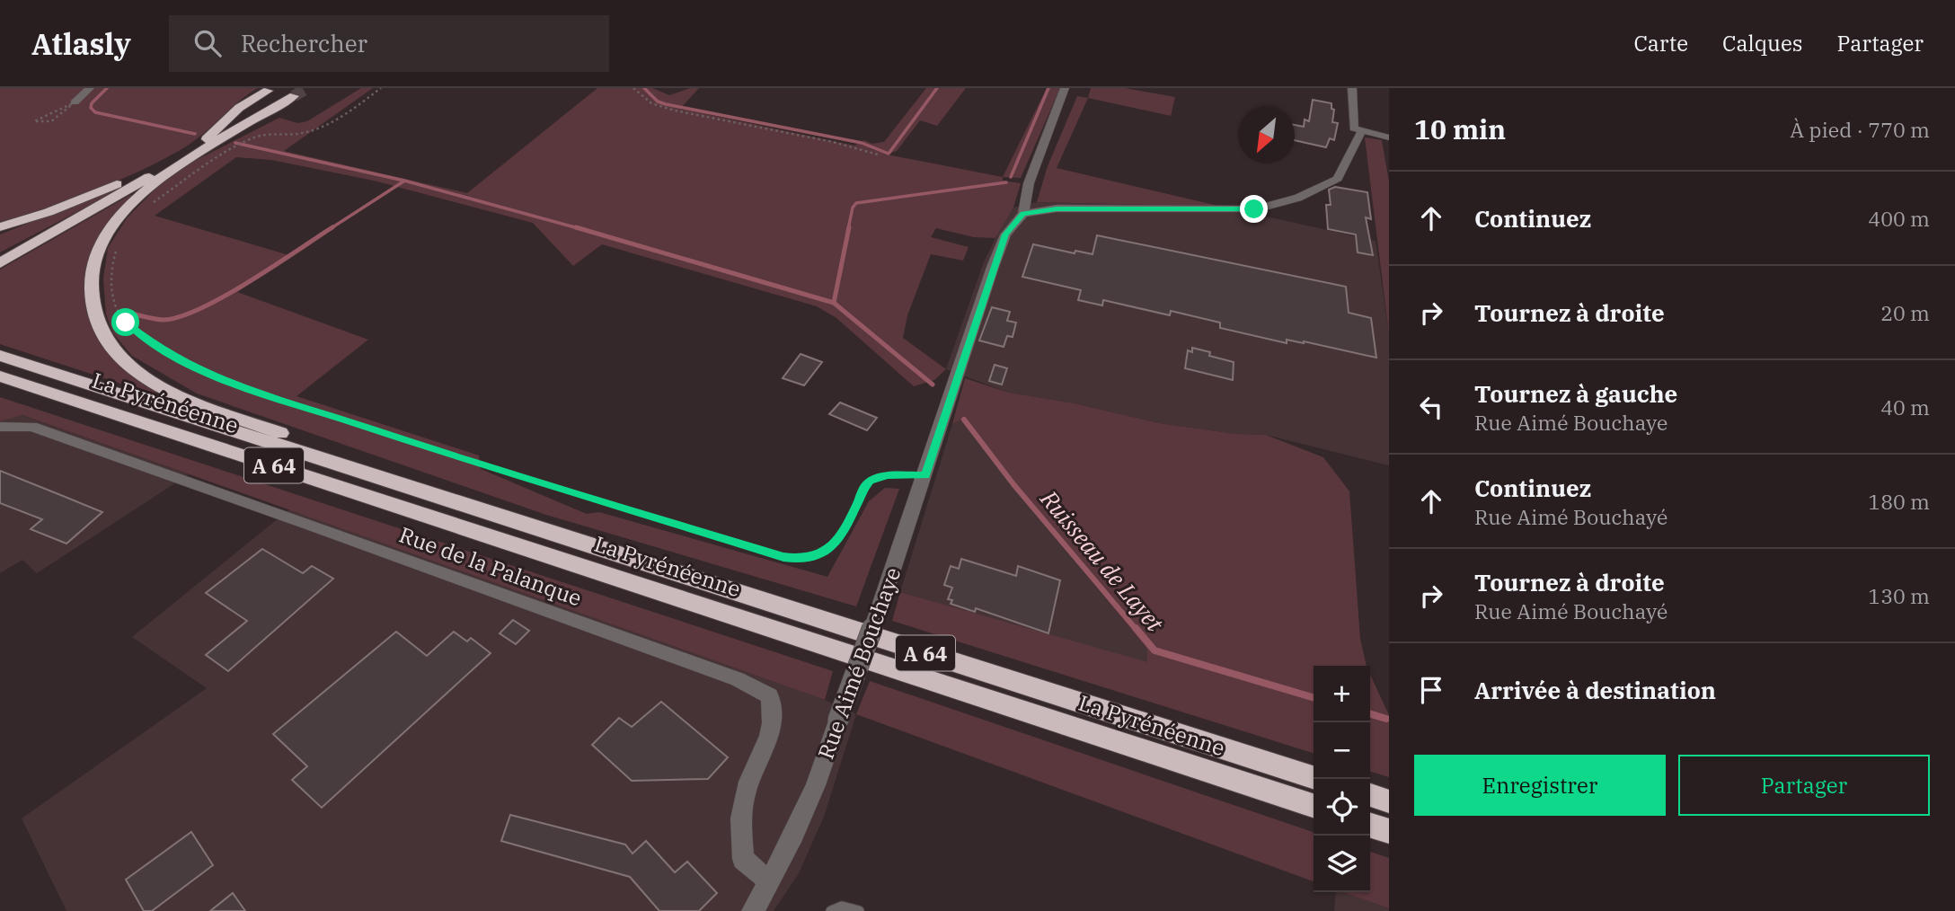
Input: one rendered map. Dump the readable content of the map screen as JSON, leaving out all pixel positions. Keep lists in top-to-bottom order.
{
  "streets": {
    "highway": ["La Pyrénéenne", "A 64"],
    "street": ["Rue de la Palanque", "Rue Aimé Bouchaye"]
  },
  "crossings": [
    ["Rue de la Palanque", "Rue Aimé Bouchaye"]
  ],
  "water": ["Ruisseau de Layet"],
  "north": "bottom left",
  "page": {
    "header": "Atlasly",
    "search": "Rechercher",
    "nav": ["Carte", "Calques", "Partager"],
    "heading": ["10 min", "À pied · 770 m"],
    "list": [
      ["Continuez", "400 m"],
      ["Tournez à droite", "20 m"],
      ["Tournez à gauche", "Rue Aimé Bouchaye", "40 m"],
      ["Continuez", "Rue Aimé Bouchayé", "180 m"],
      ["Tournez à droite", "Rue Aimé Bouchayé", "130 m"],
      "Arrivée à destination"
    ],
    "map_buttons": ["+", "−"],
    "buttons": ["Enregistrer", "Partager"]
  }
}
